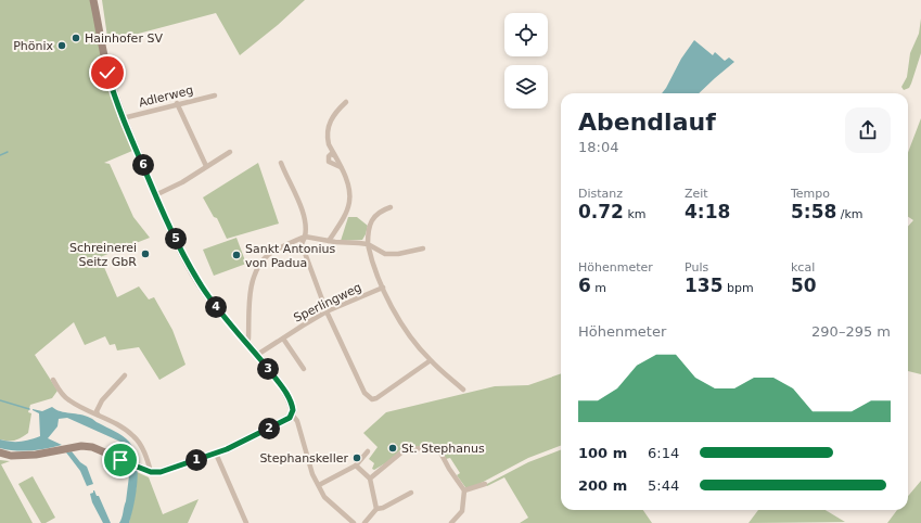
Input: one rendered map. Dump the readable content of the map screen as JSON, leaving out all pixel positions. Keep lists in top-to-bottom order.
{
  "streets": {
    "street": ["Adlerweg", "Sperlingweg"]
  },
  "places": [
    "Hainhofer SV",
    "Phönix",
    "Schreinerei Seitz GbR",
    "Sankt Antonius von Padua",
    "St. Stephanus",
    "Stephanskeller"
  ],
  "page": {
    "heading": ["Abendlauf", "18:04"],
    "pins": [
      "6",
      "5",
      "4",
      "3",
      "2",
      "1"
    ],
    "stats": [
      ["Distanz", "0.72 km"],
      ["Zeit", "4:18"],
      ["Tempo", "5:58 /km"],
      ["Höhenmeter", "6 m"],
      ["Puls", "135 bpm"],
      ["kcal", "50"]
    ],
    "chart": ["Höhenmeter", "290–295 m"],
    "list": [
      {
        "name": "100 m",
        "note": "6:14"
      },
      {
        "name": "200 m",
        "note": "5:44"
      }
    ]
  }
}
